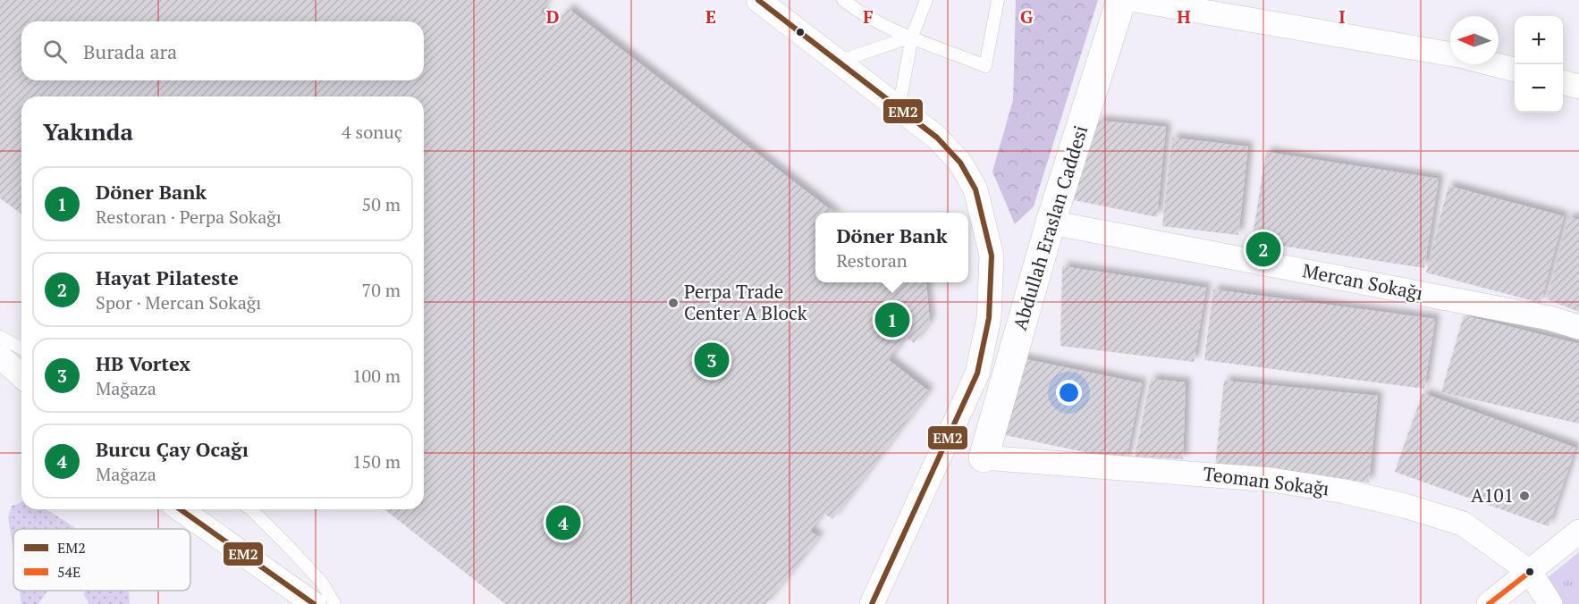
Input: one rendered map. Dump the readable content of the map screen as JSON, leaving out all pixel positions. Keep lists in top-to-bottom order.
{
  "streets": {
    "street": ["Abdullah Eraslan Caddesi", "Mercan Sokağı", "Teoman Sokağı"]
  },
  "crossings": [
    ["Abdullah Eraslan Caddesi", "Mercan Sokağı"],
    ["Abdullah Eraslan Caddesi", "Teoman Sokağı"]
  ],
  "places": ["Perpa Trade Center A Block", "A101"],
  "lines": ["transit line EM2", "transit line 54E"],
  "legend": ["EM2", "54E"],
  "north": "left",
  "page": {
    "map_buttons": ["+", "−"],
    "search": "Burada ara",
    "heading": ["Yakında", "4 sonuç"],
    "list": [
      {
        "mark": "1",
        "name": "Döner Bank",
        "note": "Restoran · Perpa Sokağı",
        "value": "50 m"
      },
      {
        "mark": "2",
        "name": "Hayat Pilateste",
        "note": "Spor · Mercan Sokağı",
        "value": "70 m"
      },
      {
        "mark": "3",
        "name": "HB Vortex",
        "note": "Mağaza",
        "value": "100 m"
      },
      {
        "mark": "4",
        "name": "Burcu Çay Ocağı",
        "note": "Mağaza",
        "value": "150 m"
      }
    ],
    "popup": ["Döner Bank", "Restoran"],
    "pins": [
      "2",
      "1",
      "3",
      "4"
    ]
  },
  "grid": {
    "columns": [
      "D",
      "E",
      "F",
      "G",
      "H",
      "I"
    ]
  }
}
